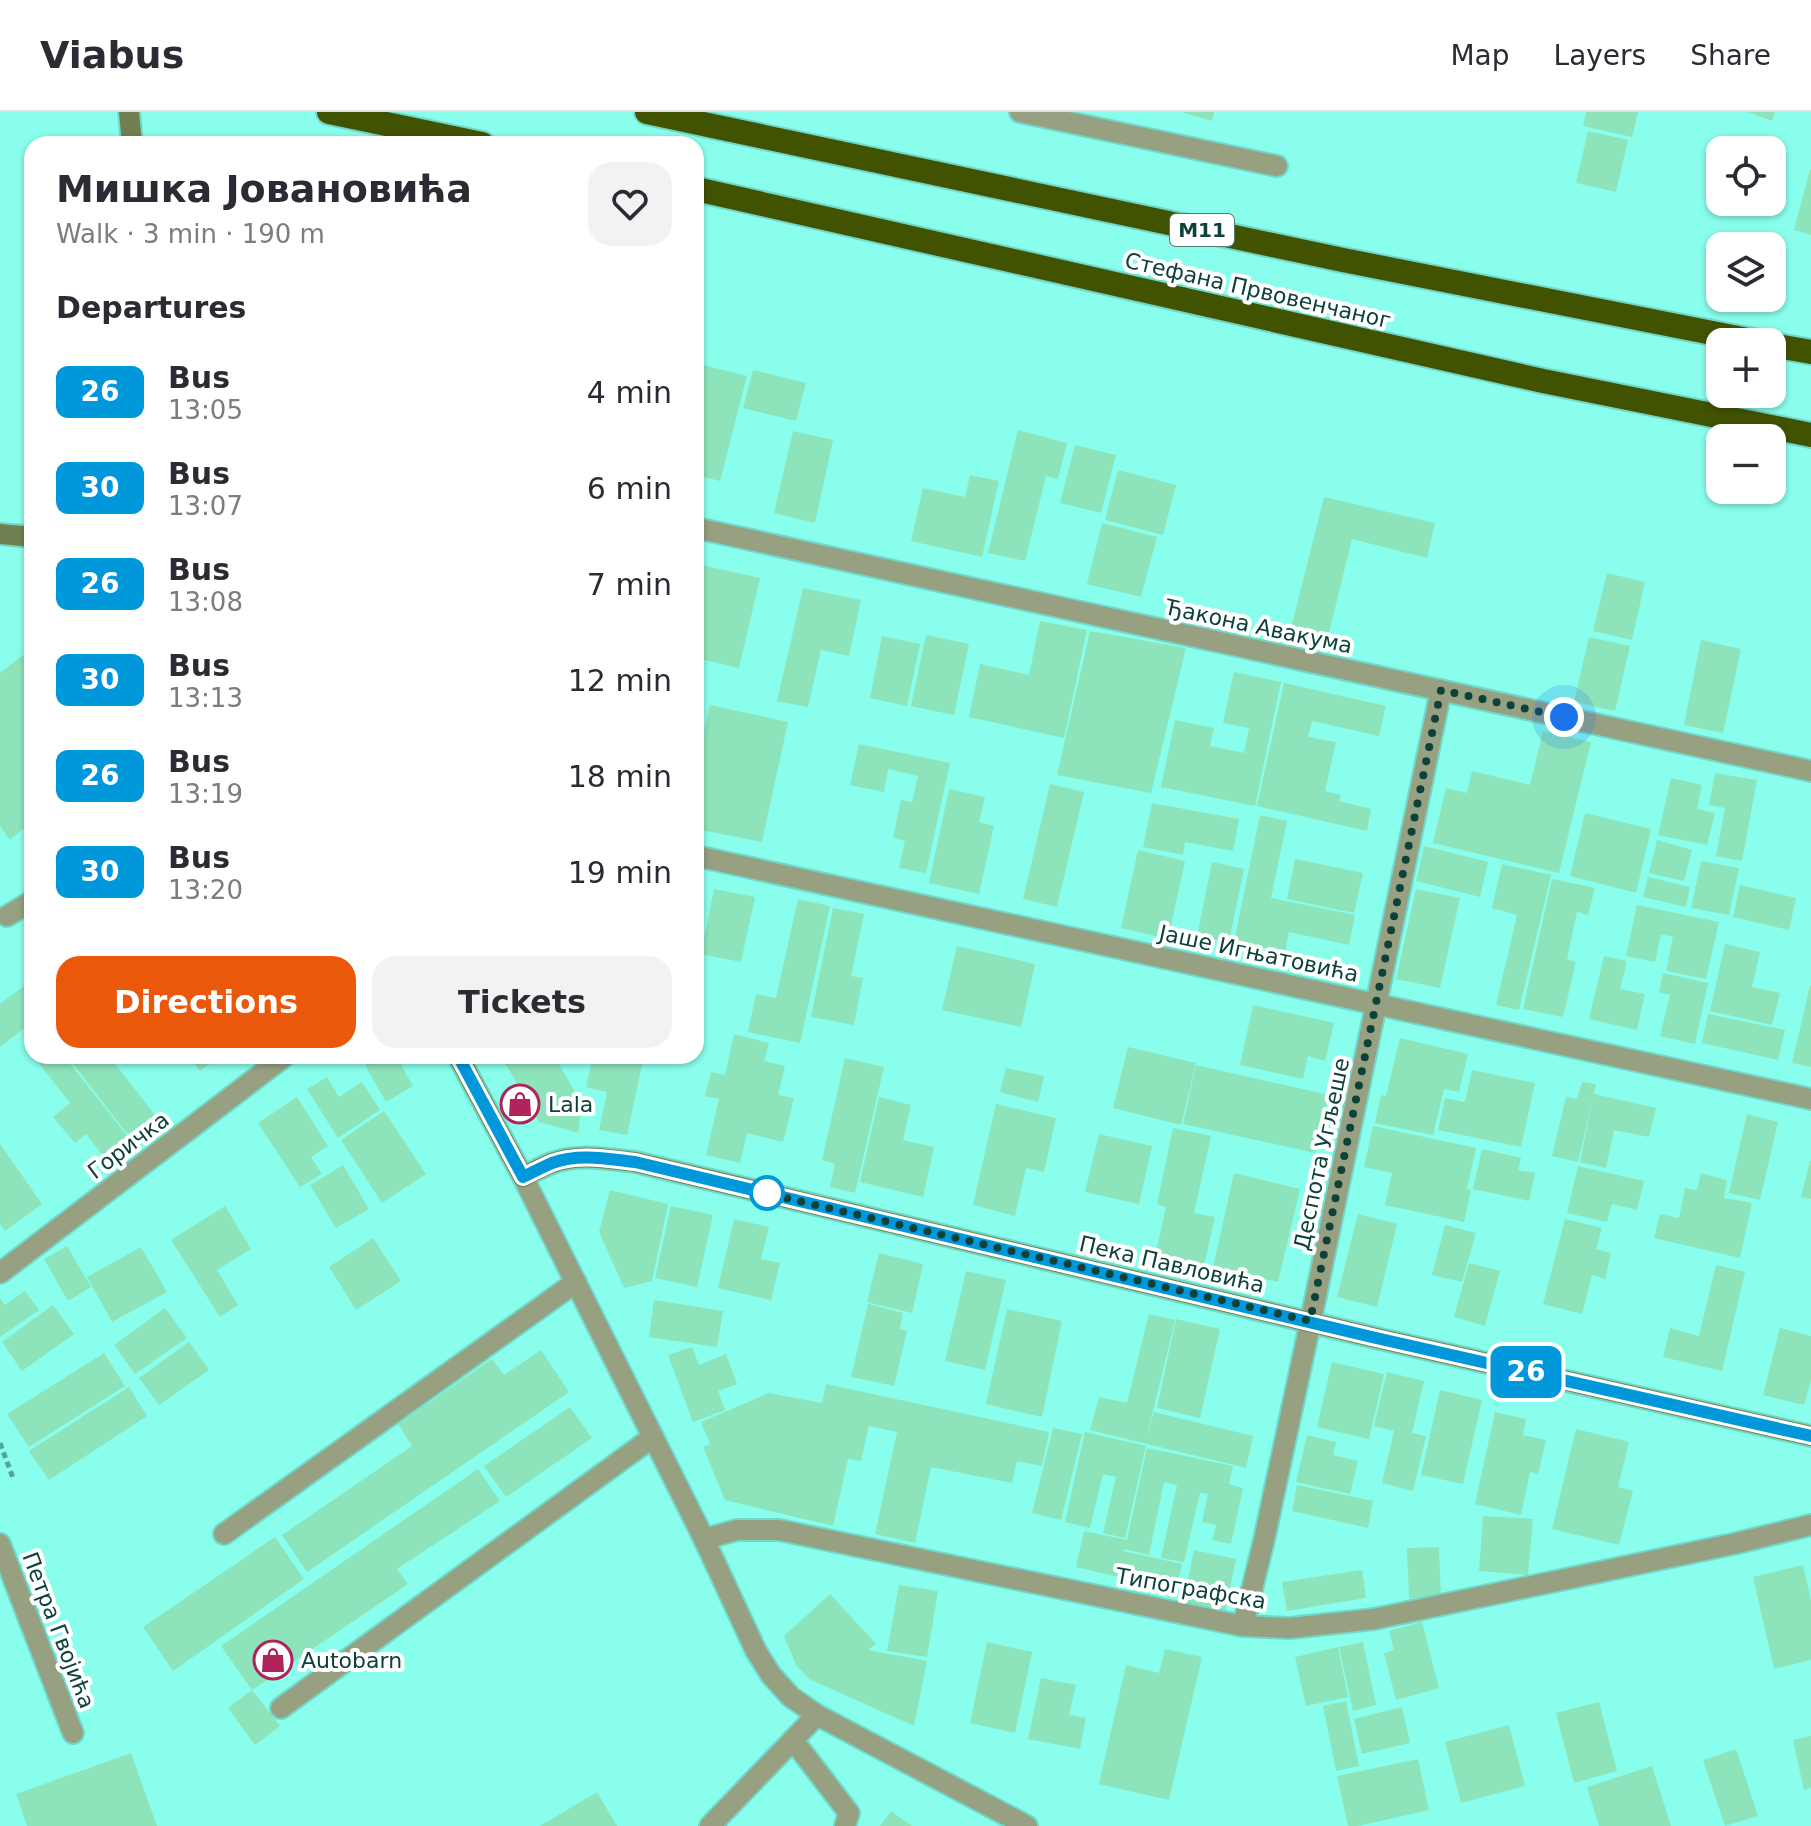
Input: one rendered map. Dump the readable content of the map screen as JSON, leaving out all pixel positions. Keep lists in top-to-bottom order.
{
  "streets": {
    "highway": ["M11", "Стефана Првовенчаног"],
    "main road": ["Пека Павловића"],
    "street": [
      "Ђакона Авакума",
      "Јаше Игњатовића",
      "Горичка",
      "Деспота Угљеше",
      "Типографска",
      "Петра Гвојића"
    ]
  },
  "crossings": [
    ["Ђакона Авакума", "Деспота Угљеше"],
    ["Јаше Игњатовића", "Деспота Угљеше"],
    ["Деспота Угљеше", "Пека Павловића"],
    ["Деспота Угљеше", "Типографска"]
  ],
  "places": {
    "shop": ["Lala", "Autobarn"]
  },
  "lines": ["bus line 26"],
  "page": {
    "header": "Viabus",
    "nav": ["Map", "Layers", "Share"],
    "on_map": "26",
    "map_buttons": ["+", "−"],
    "heading": [
      ["Мишка Јовановића", "Walk · 3 min · 190 m"],
      "Departures"
    ],
    "list": [
      {
        "mark": "26",
        "name": "Bus",
        "note": "13:05",
        "value": "4 min"
      },
      {
        "mark": "30",
        "name": "Bus",
        "note": "13:07",
        "value": "6 min"
      },
      {
        "mark": "26",
        "name": "Bus",
        "note": "13:08",
        "value": "7 min"
      },
      {
        "mark": "30",
        "name": "Bus",
        "note": "13:13",
        "value": "12 min"
      },
      {
        "mark": "26",
        "name": "Bus",
        "note": "13:19",
        "value": "18 min"
      },
      {
        "mark": "30",
        "name": "Bus",
        "note": "13:20",
        "value": "19 min"
      }
    ],
    "buttons": ["Directions", "Tickets"]
  }
}
